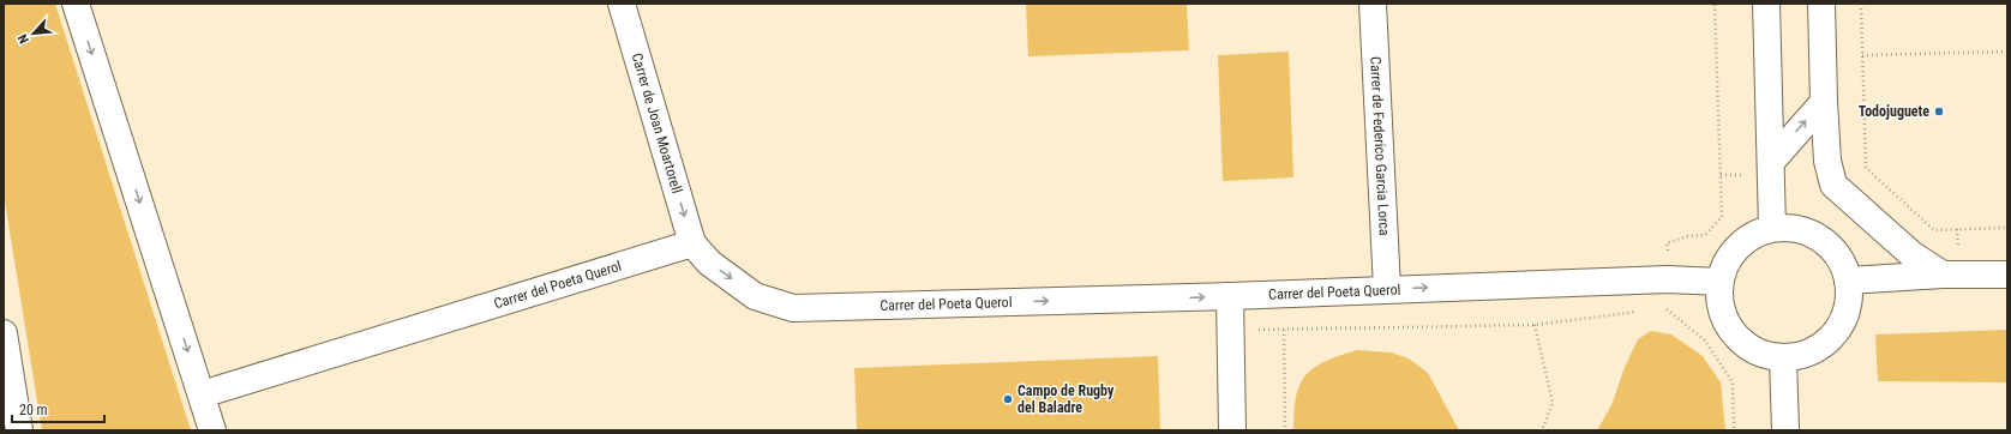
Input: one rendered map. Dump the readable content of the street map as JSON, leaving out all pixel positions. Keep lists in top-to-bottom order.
{
  "streets": {
    "street": ["Carrer de Joan Moartorell", "Carrer de Federico Garcia Lorca", "Carrer del Poeta Querol"]
  },
  "crossings": [
    ["Carrer de Joan Moartorell", "Carrer del Poeta Querol"],
    ["Carrer de Federico Garcia Lorca", "Carrer del Poeta Querol"]
  ],
  "one_way": ["Carrer de Joan Moartorell", "Carrer del Poeta Querol"],
  "places": ["Todojuguete", "Campo de Rugby del Baladre"],
  "scale_bar": "20 m",
  "north": "bottom left"
}
